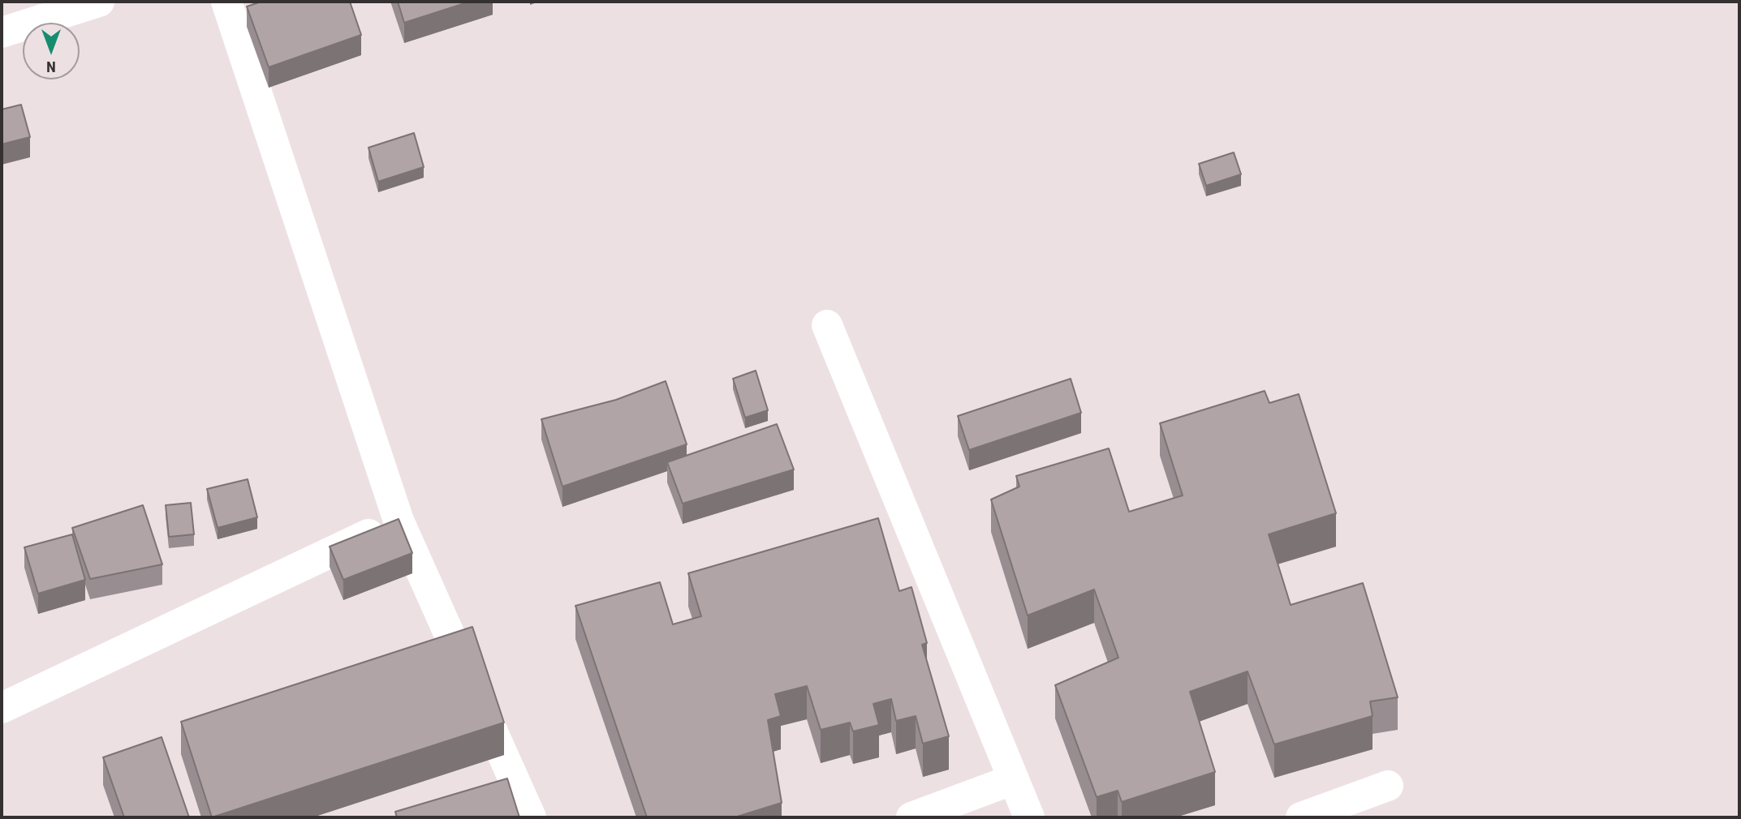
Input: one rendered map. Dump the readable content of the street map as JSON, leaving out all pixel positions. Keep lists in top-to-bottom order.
{
  "north": "bottom"
}
